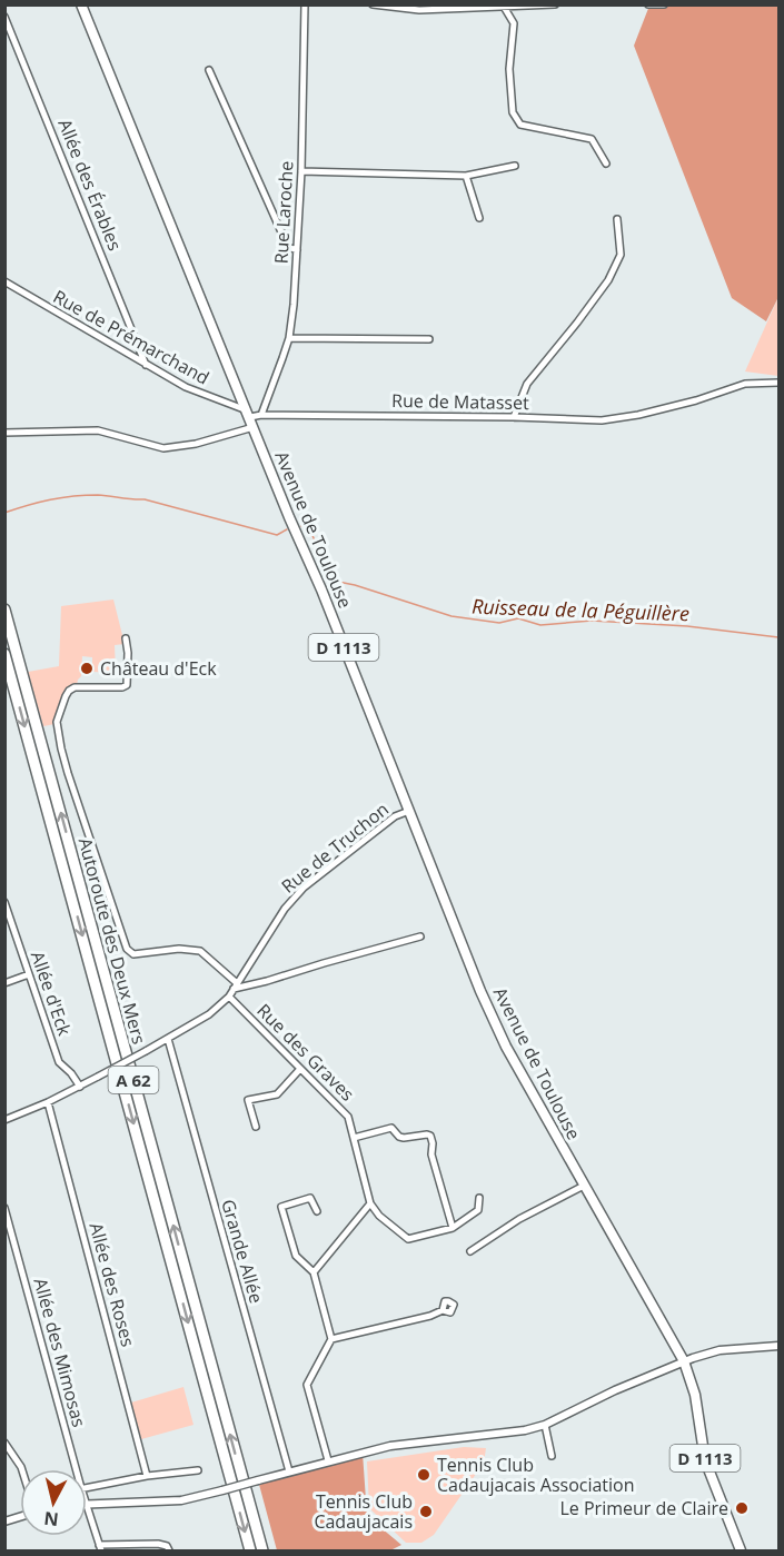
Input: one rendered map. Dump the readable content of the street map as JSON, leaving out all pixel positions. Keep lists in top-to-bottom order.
{
  "streets": {
    "highway": ["Autoroute des Deux Mers", "A 62"],
    "main road": ["Avenue de Toulouse", "D 1113"],
    "street": [
      "Allée des Érables",
      "Rue Laroche",
      "Rue de Prémarchand",
      "Rue de Matasset",
      "Rue de Truchon",
      "Allée d'Eck",
      "Rue des Graves",
      "Grande Allée",
      "Allée des Roses",
      "Allée des Mimosas"
    ]
  },
  "crossings": [
    ["Allée des Érables", "Rue de Prémarchand"],
    ["Rue Laroche", "Rue de Prémarchand"],
    ["Rue Laroche", "Rue de Matasset"],
    ["Rue Laroche", "Avenue de Toulouse"],
    ["Rue de Prémarchand", "Rue de Matasset"],
    ["Rue de Prémarchand", "Avenue de Toulouse"],
    ["Rue de Matasset", "Avenue de Toulouse"],
    ["Avenue de Toulouse", "D 1113"],
    ["Avenue de Toulouse", "Rue de Truchon"],
    ["Rue de Truchon", "Allée d'Eck"],
    ["Rue de Truchon", "Rue des Graves"],
    ["Rue de Truchon", "Grande Allée"]
  ],
  "water": ["Ruisseau de la Péguillère"],
  "places": [
    "Château d'Eck",
    "Tennis Club Cadaujacais Association",
    "Le Primeur de Claire",
    "Tennis Club Cadaujacais"
  ],
  "north": "bottom"
}
